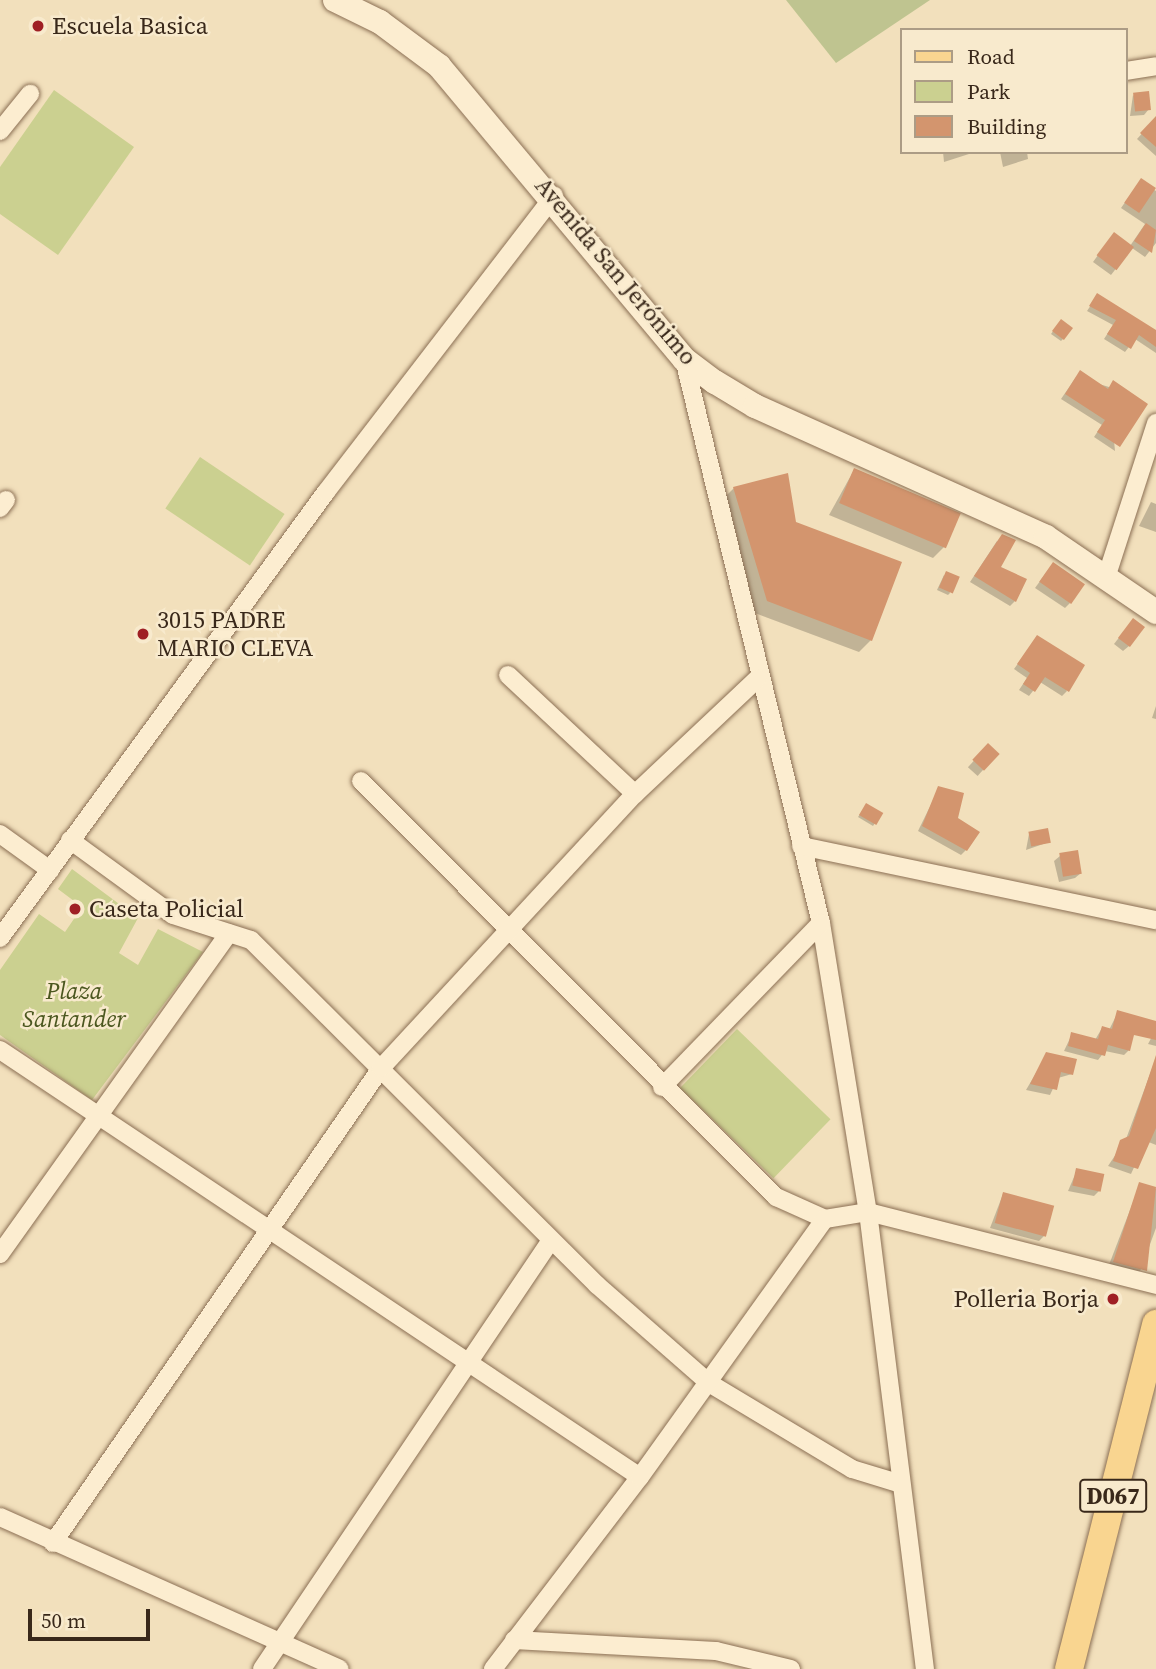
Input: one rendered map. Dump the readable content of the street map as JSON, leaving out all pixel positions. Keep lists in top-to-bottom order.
{
  "streets": {
    "main road": ["D067"],
    "street": ["Avenida San Jerónimo"]
  },
  "parks": ["Plaza Santander"],
  "places": [
    "Escuela Basica",
    "3015 PADRE MARIO CLEVA",
    "Caseta Policial",
    "Polleria Borja"
  ],
  "legend": ["Road", "Park", "Building"],
  "scale_bar": "50 m"
}
